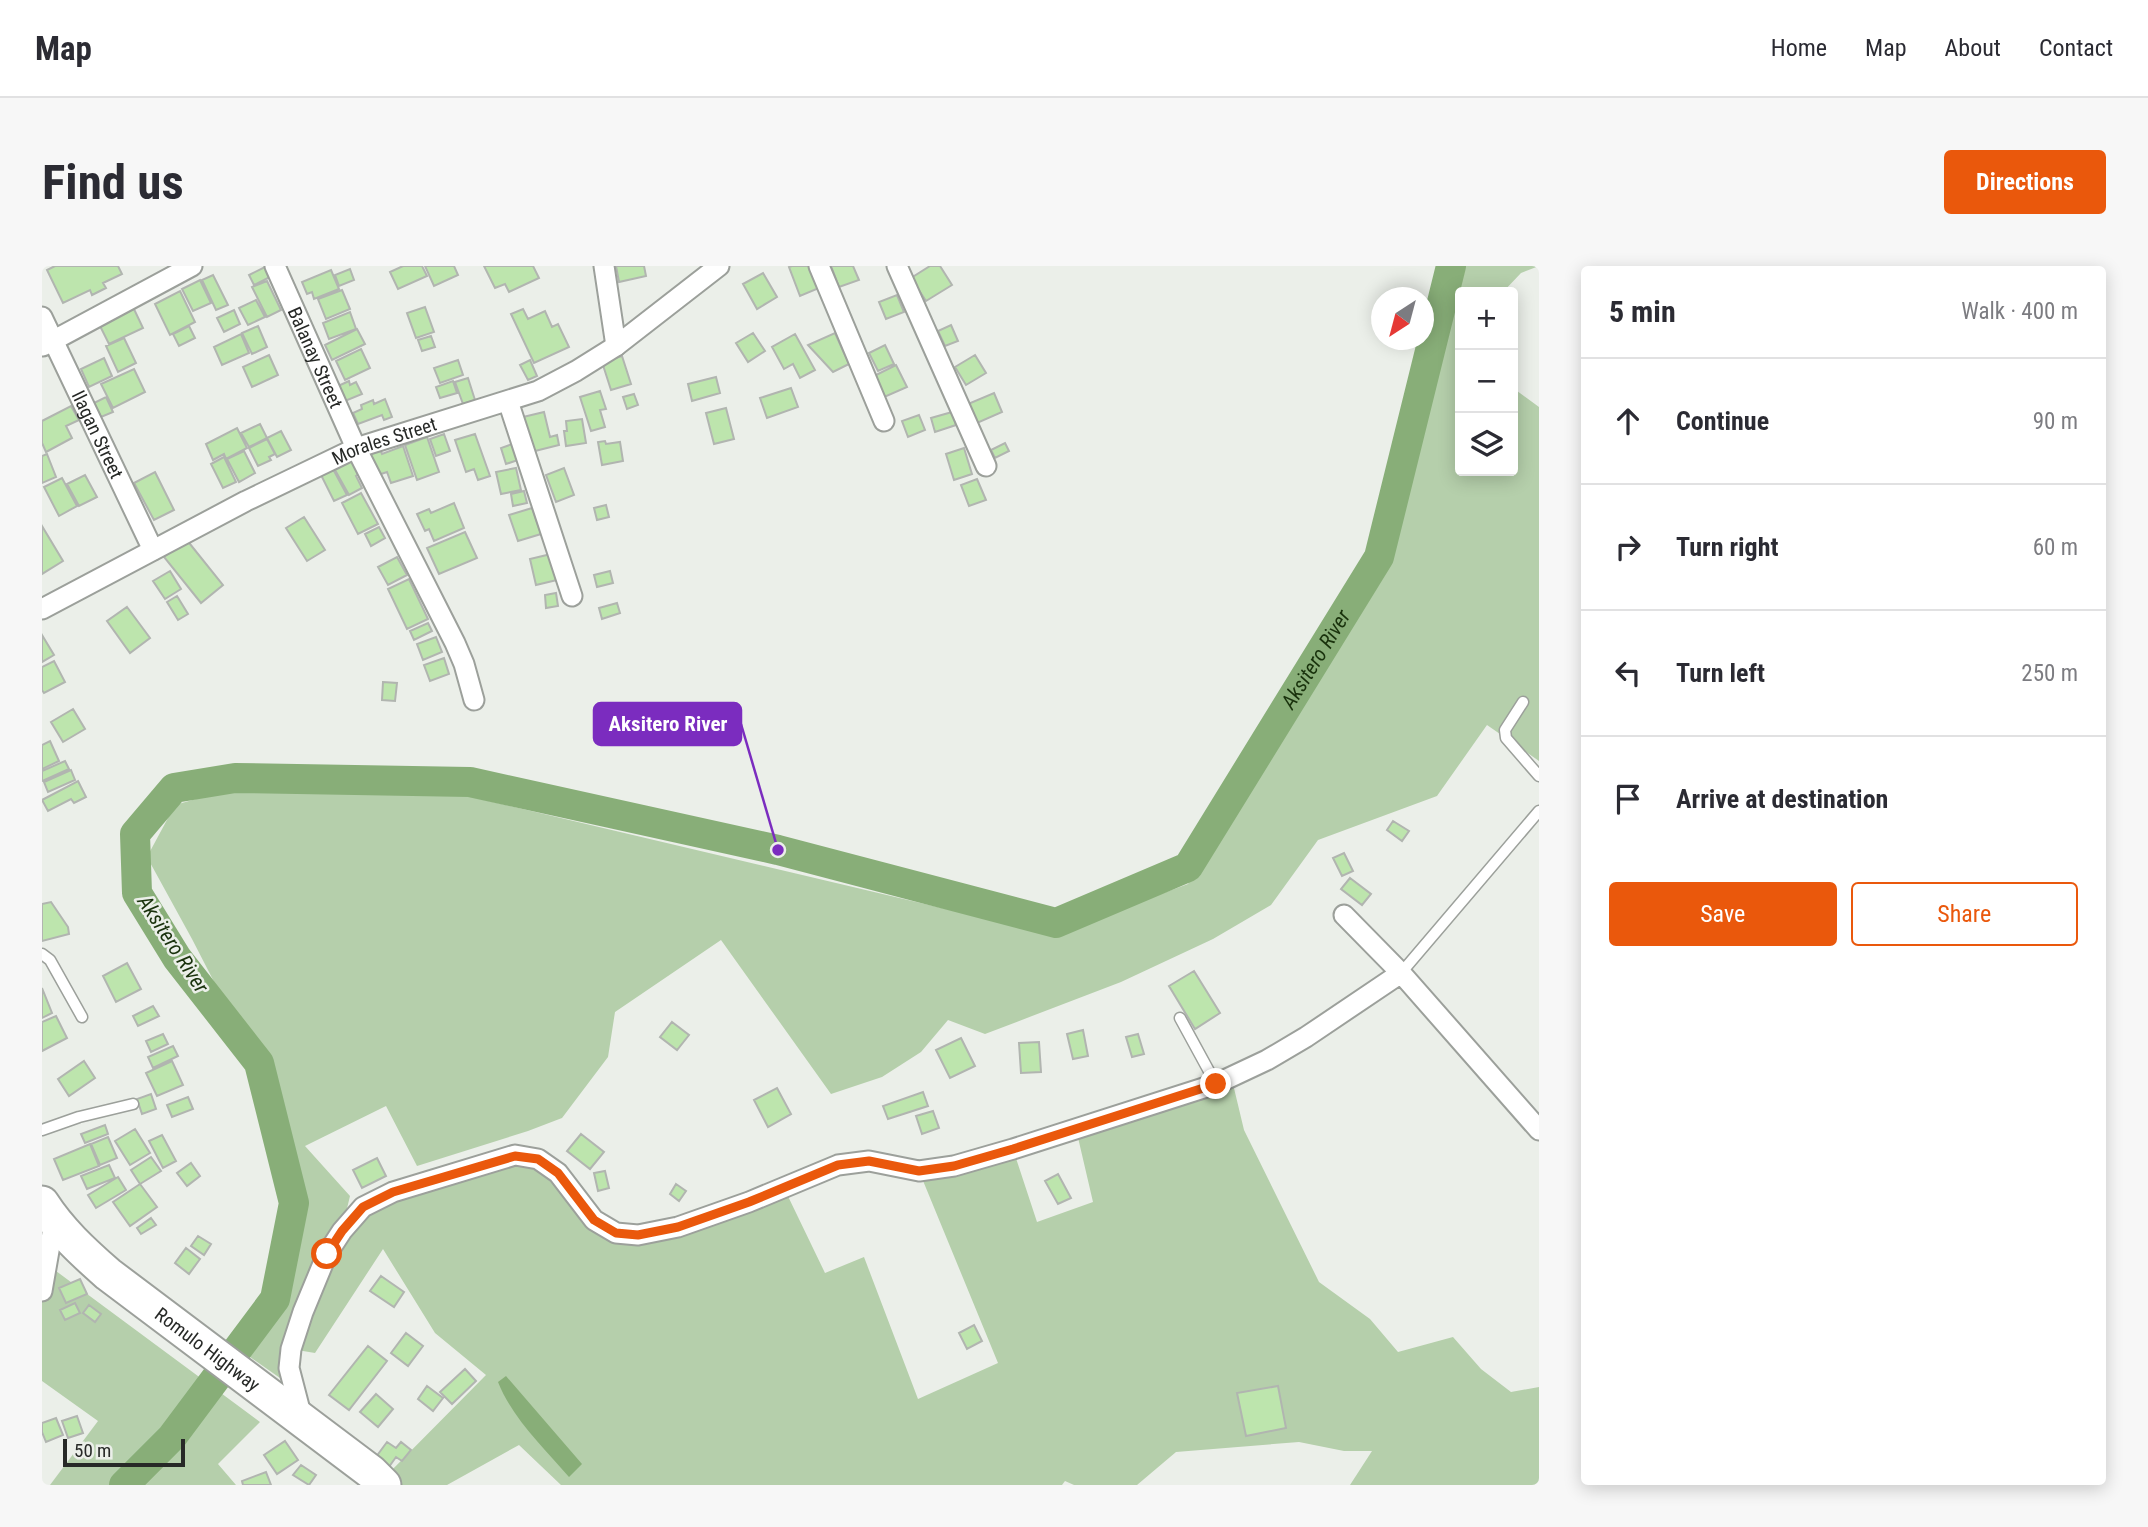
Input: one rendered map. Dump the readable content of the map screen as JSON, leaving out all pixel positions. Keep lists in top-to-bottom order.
{
  "streets": {
    "highway": ["Romulo Highway"],
    "street": ["Balanay Street", "Ilagan Street", "Morales Street"]
  },
  "crossings": [
    ["Balanay Street", "Morales Street"],
    ["Ilagan Street", "Morales Street"]
  ],
  "water": ["Aksitero River"],
  "places": ["Aksitero River"],
  "scale_bar": "50 m",
  "north": "bottom left",
  "page": {
    "header": "Map",
    "nav": [
      "Home",
      "Map",
      "About",
      "Contact"
    ],
    "buttons": [
      "Directions",
      ["Save", "Share"]
    ],
    "title": "Find us",
    "heading": ["5 min", "Walk · 400 m"],
    "map_buttons": ["+", "−"],
    "list": [
      ["Continue", "90 m"],
      ["Turn right", "60 m"],
      ["Turn left", "250 m"],
      "Arrive at destination"
    ],
    "scale": "50 m"
  }
}
